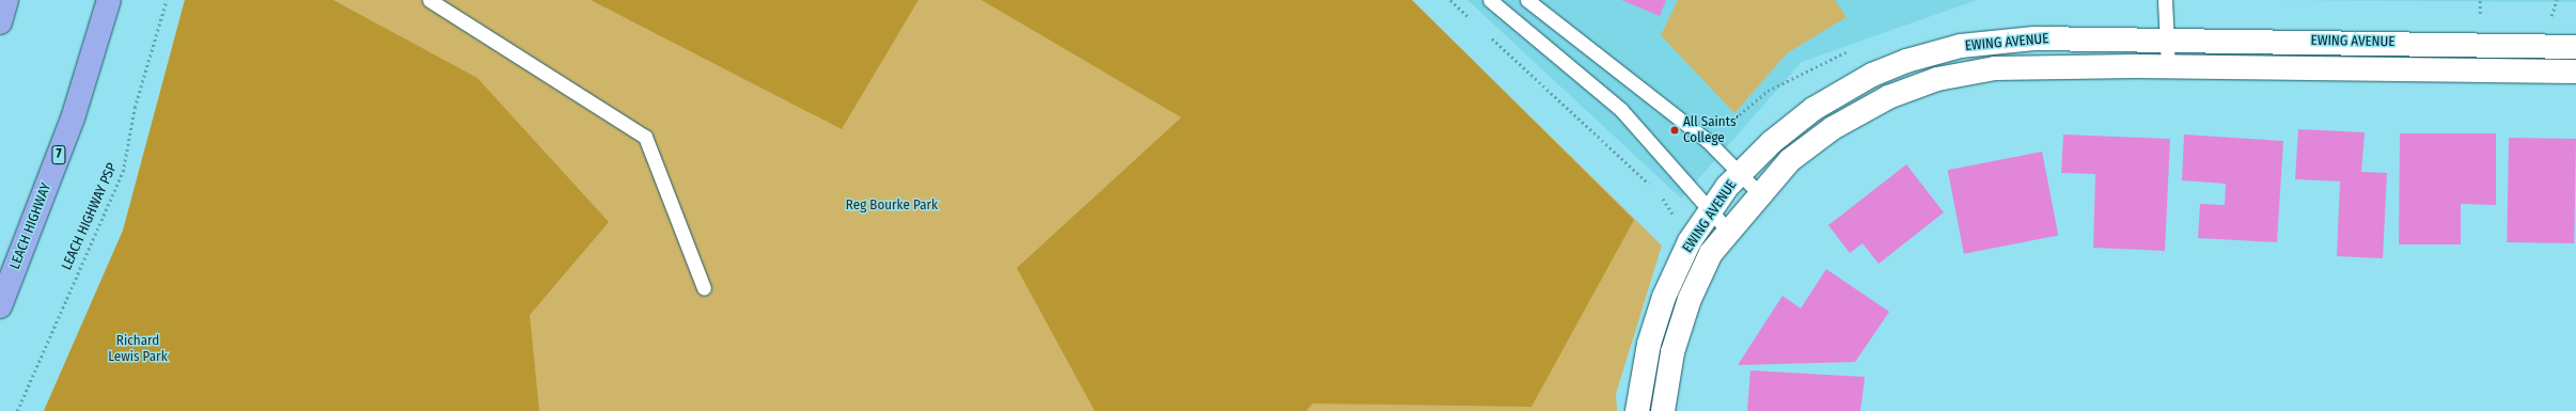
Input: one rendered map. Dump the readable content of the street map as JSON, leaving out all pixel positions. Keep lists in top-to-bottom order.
{
  "streets": {
    "highway": ["7", "LEACH HIGHWAY"],
    "street": ["EWING AVENUE"],
    "path": ["LEACH HIGHWAY PSP"]
  },
  "parks": ["Reg Bourke Park", "Richard Lewis Park"],
  "places": ["All Saints’ College"]
}
